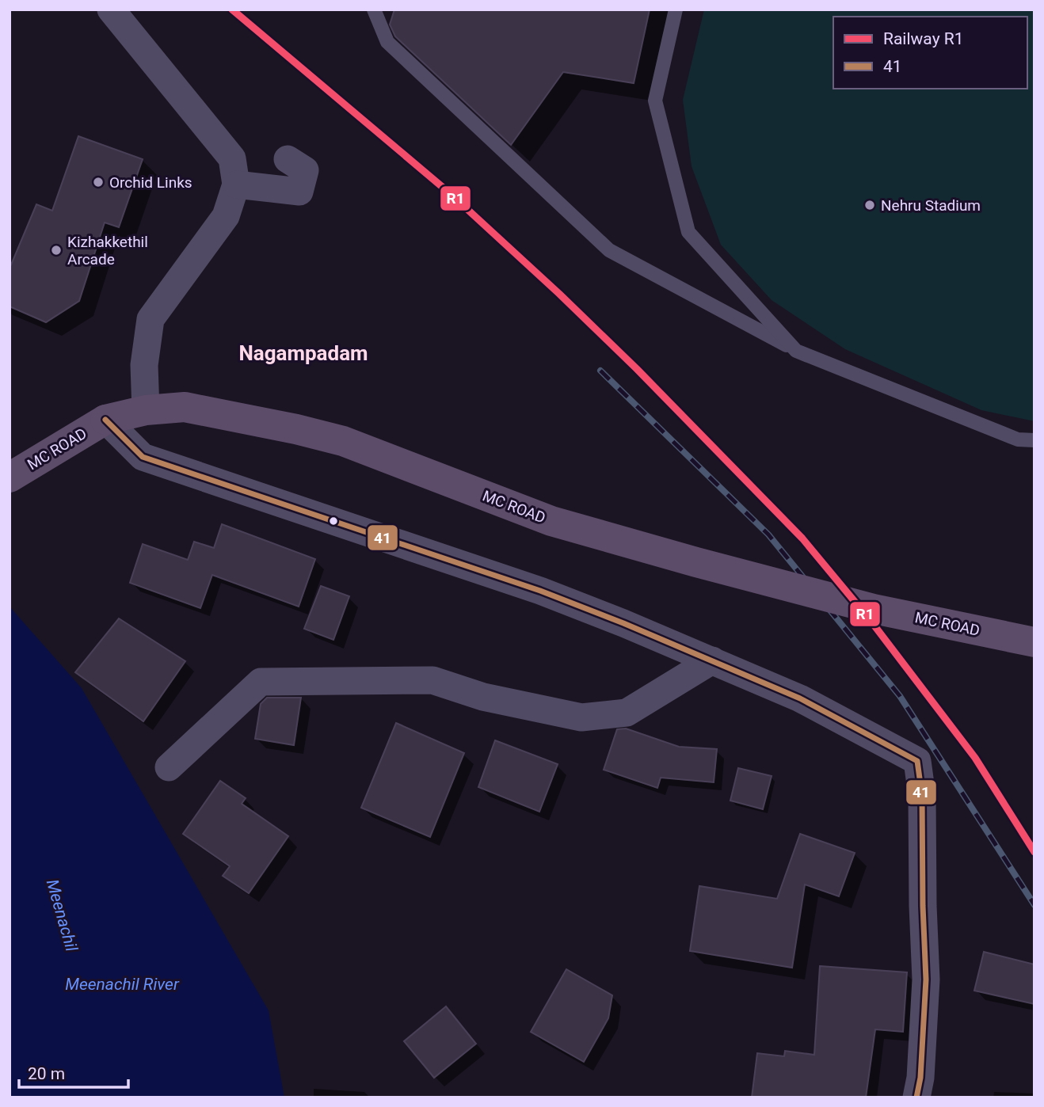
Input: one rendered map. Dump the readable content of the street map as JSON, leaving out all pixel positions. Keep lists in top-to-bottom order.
{
  "streets": {
    "main road": ["MC ROAD"]
  },
  "districts": ["Nagampadam"],
  "water": ["Meenachil", "Meenachil River"],
  "places": ["Orchid Links", "Nehru Stadium", "Kizhakkethil Arcade"],
  "lines": ["rail line R1", "transit line 41"],
  "legend": ["Railway R1", "41"],
  "scale_bar": "20 m"
}
